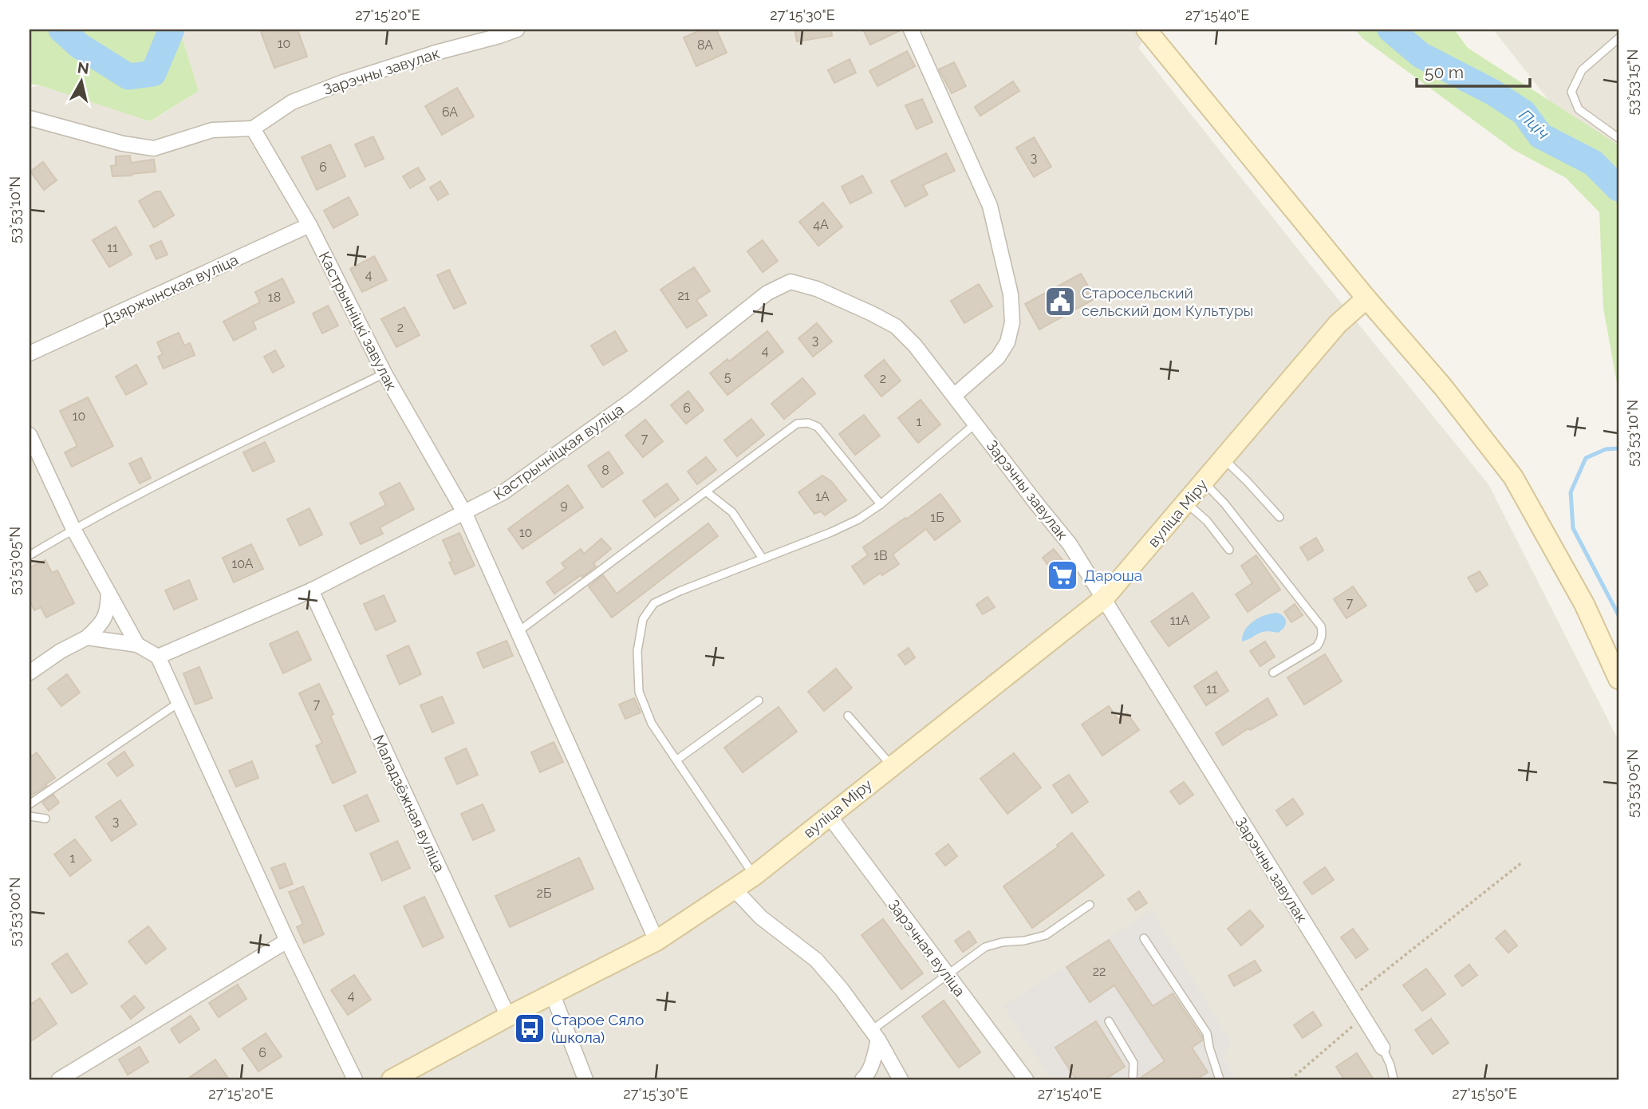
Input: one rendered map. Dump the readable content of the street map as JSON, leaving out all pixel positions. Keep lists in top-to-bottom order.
{
  "streets": {
    "street": [
      "Зарэчны завулак",
      "Дзяржынская вуліца",
      "Кастрычніцкі завулак",
      "Кастрычніцкая вуліца",
      "вуліца Міру",
      "Маладзёжная вуліца",
      "Зарэчная вуліца"
    ]
  },
  "crossings": [
    ["Зарэчны завулак", "Кастрычніцкі завулак"],
    ["Зарэчны завулак", "Кастрычніцкая вуліца"],
    ["Зарэчны завулак", "вуліца Міру"],
    ["Дзяржынская вуліца", "Кастрычніцкі завулак"],
    ["Кастрычніцкі завулак", "Кастрычніцкая вуліца"],
    ["Кастрычніцкі завулак", "вуліца Міру"],
    ["Кастрычніцкая вуліца", "Маладзёжная вуліца"],
    ["вуліца Міру", "Маладзёжная вуліца"],
    ["вуліца Міру", "Зарэчная вуліца"]
  ],
  "water": ["Пціч"],
  "places": {
    "public building": ["Старосельский сельский дом Культуры"],
    "supermarket": ["Дароша"],
    "bus stop": ["Старое Сяло (школа)"]
  },
  "house_numbers": [
    "10",
    "8А",
    "6А",
    "3",
    "6",
    "4А",
    "11",
    "4",
    "21",
    "18",
    "2",
    "3",
    "4",
    "5",
    "2",
    "6",
    "10",
    "1",
    "7",
    "8",
    "1А",
    "9",
    "1Б",
    "10",
    "1В",
    "10А",
    "7",
    "11А",
    "11",
    "7",
    "3",
    "1",
    "2Б",
    "22",
    "4",
    "6"
  ],
  "scale_bar": "50 m",
  "north": "top",
  "coordinates": [
    "27°15'20\"E",
    "27°15'30\"E",
    "27°15'40\"E",
    "53°53'15\"N",
    "53°53'10\"N",
    "53°53'05\"N",
    "53°53'00\"N",
    "27°15'50\"E"
  ]
}
